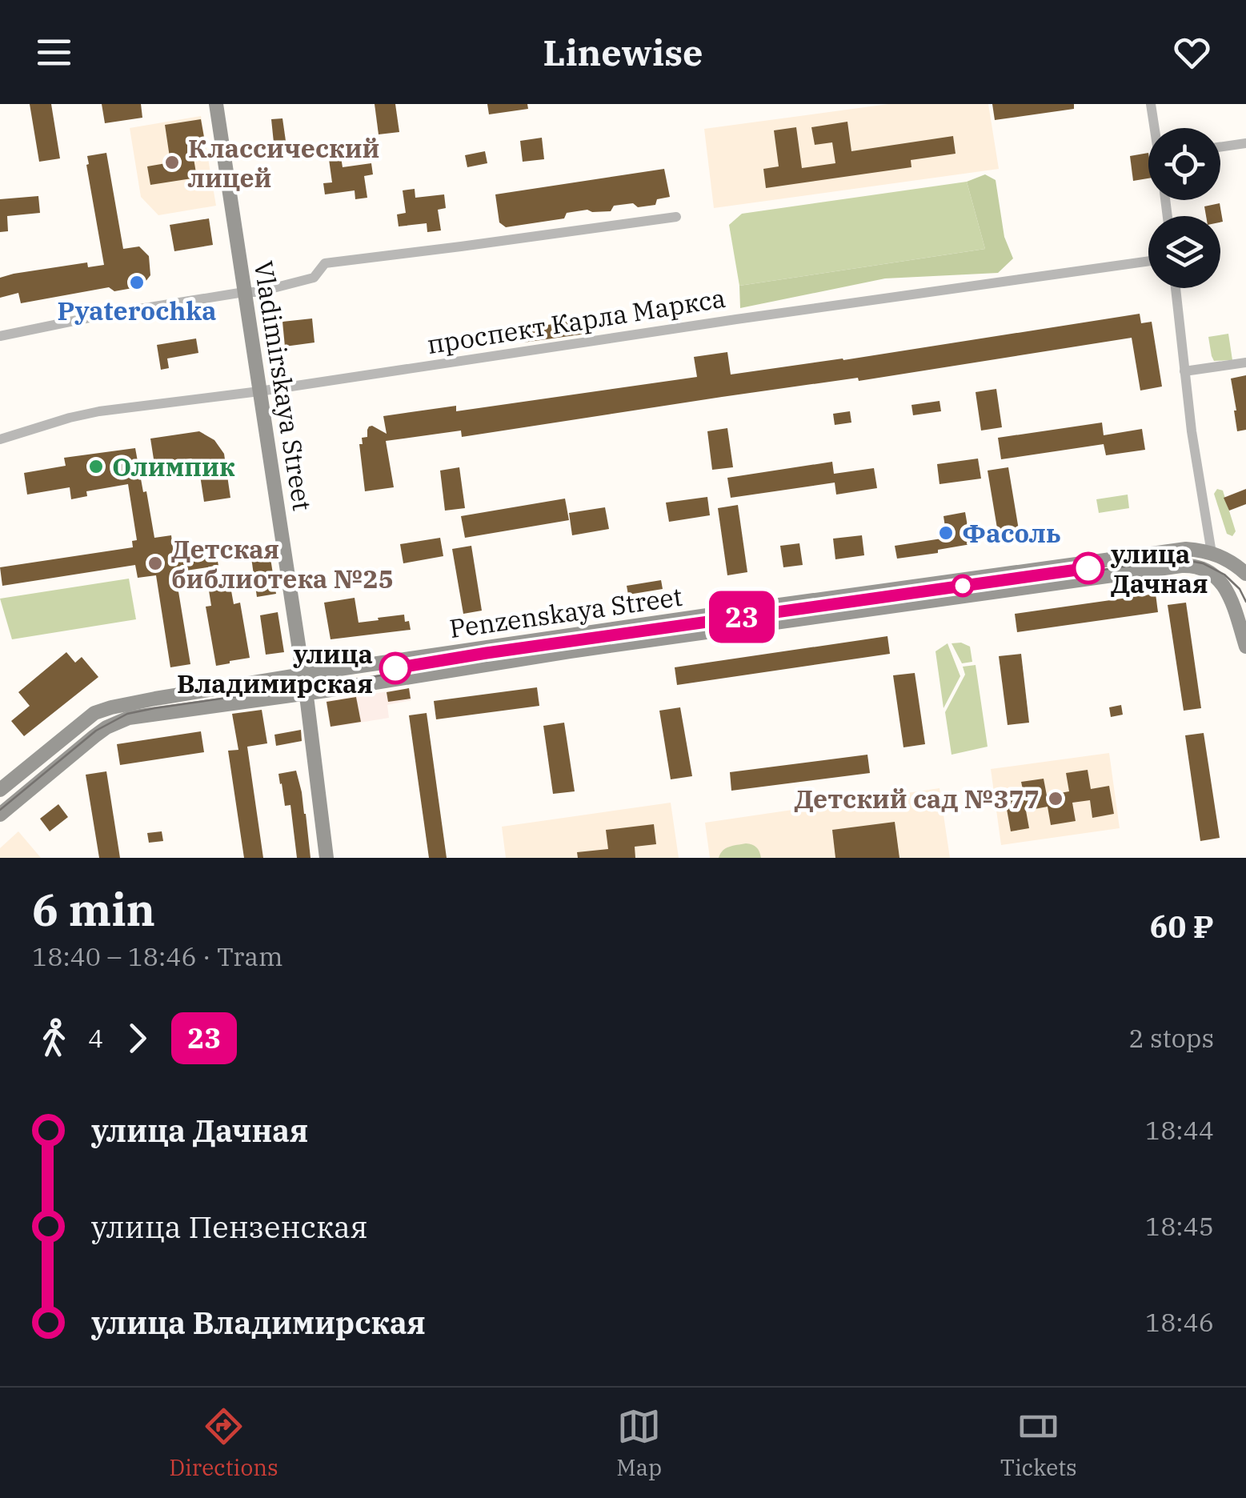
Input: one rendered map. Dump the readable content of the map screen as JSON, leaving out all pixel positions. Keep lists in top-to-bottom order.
{
  "streets": {
    "main road": ["Vladimirskaya Street", "Penzenskaya Street"],
    "street": ["проспект Карла Маркса"]
  },
  "crossings": [
    ["проспект Карла Маркса", "Vladimirskaya Street"],
    ["Vladimirskaya Street", "Penzenskaya Street"]
  ],
  "places": [
    "Классический лицей",
    "Pyaterochka",
    "Олимпик",
    "Фасоль",
    "Детская библиотека №25",
    "улица Дачная",
    "улица Владимирская",
    "Детский сад №377"
  ],
  "lines": ["tram line 23"],
  "page": {
    "header": "Linewise",
    "on_map": "23",
    "heading": ["6 min", "18:40 – 18:46 · Tram", "60 ₽"],
    "legs": ["4", "23", "2 stops"],
    "list": [
      {
        "name": "улица Дачная",
        "value": "18:44"
      },
      {
        "name": "улица Пензенская",
        "value": "18:45"
      },
      {
        "name": "улица Владимирская",
        "value": "18:46"
      }
    ],
    "tabs": ["Directions", "Map", "Tickets"]
  }
}
